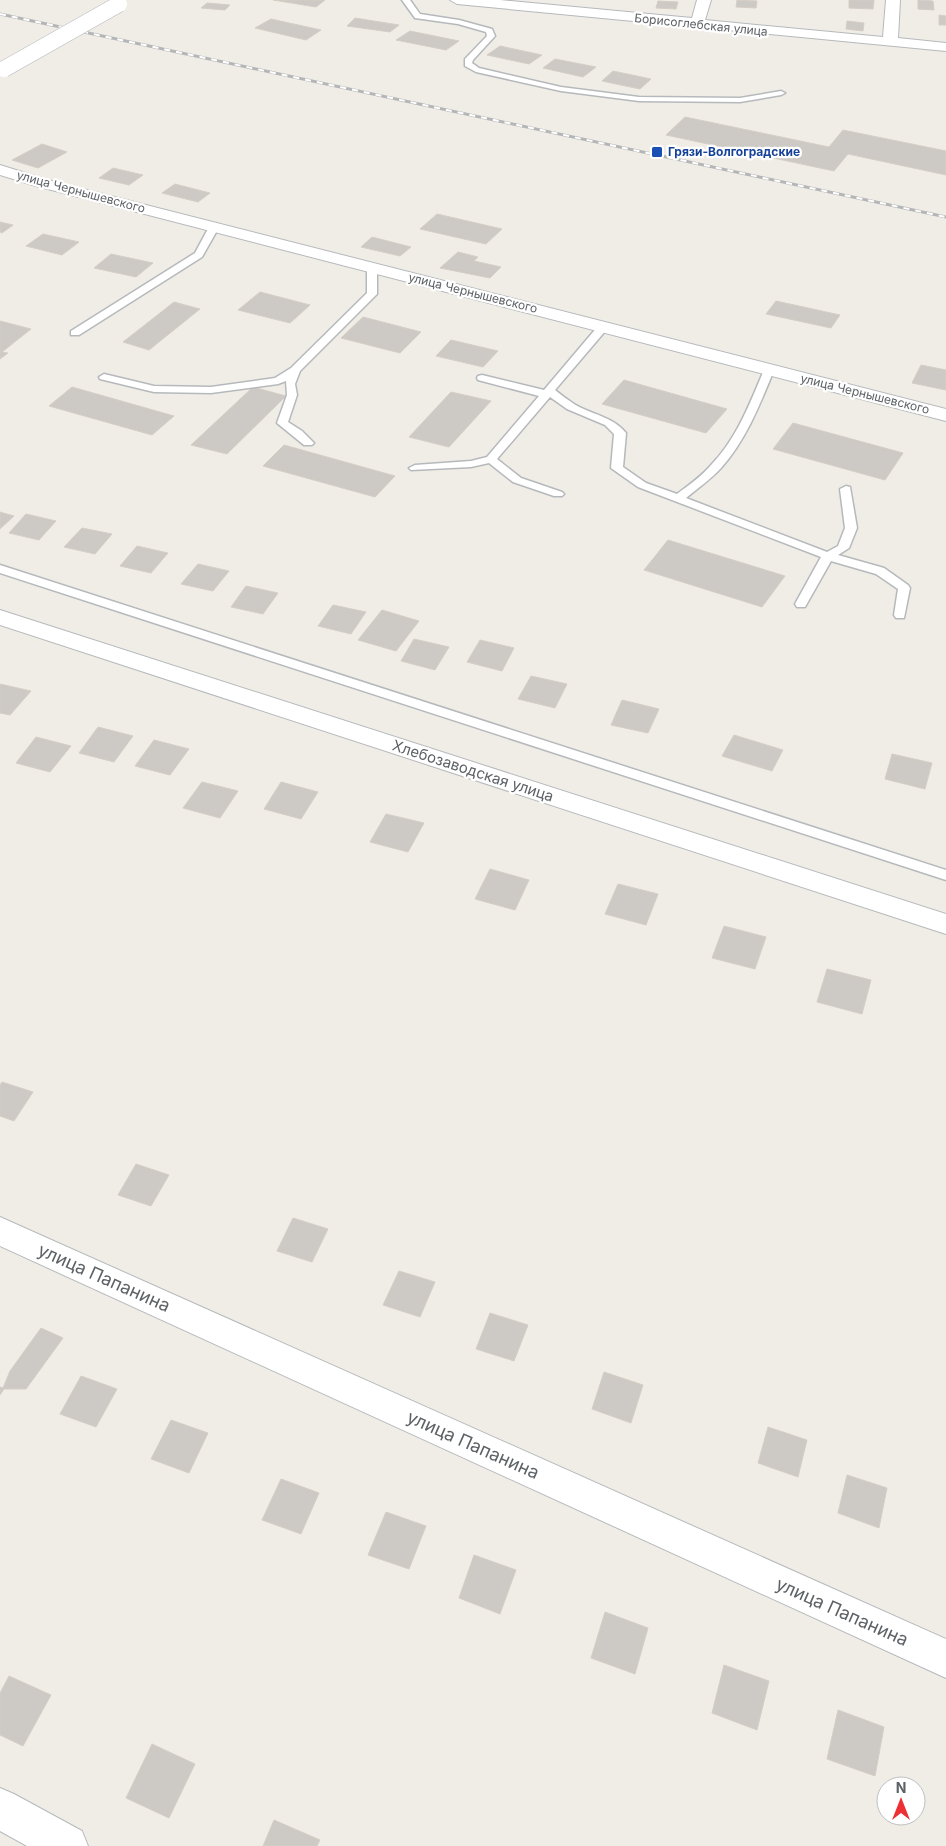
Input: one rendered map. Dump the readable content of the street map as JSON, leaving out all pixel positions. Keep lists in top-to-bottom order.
{
  "streets": {
    "street": [
      "Борисоглебская улица",
      "улица Чернышевского",
      "Хлебозаводская улица",
      "улица Папанина"
    ]
  },
  "places": {
    "transit": ["Грязи-Волгоградские"]
  },
  "north": "top"
}
